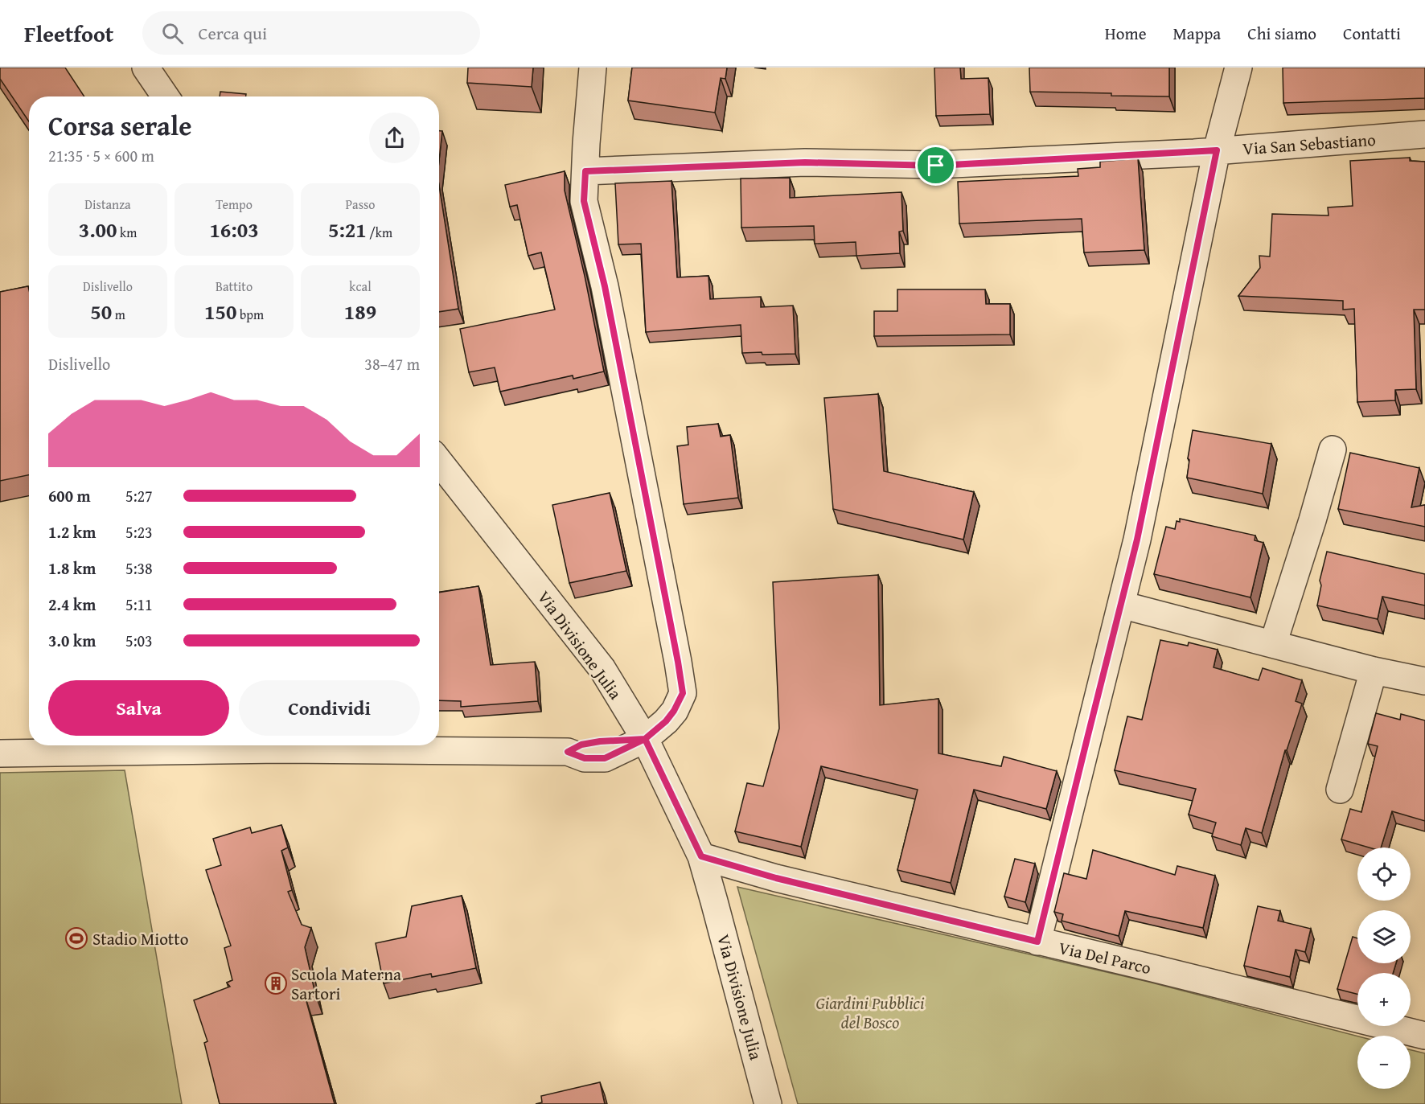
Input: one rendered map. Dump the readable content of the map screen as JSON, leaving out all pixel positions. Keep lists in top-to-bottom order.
{
  "streets": {
    "street": ["Via San Sebastiano", "Via Divisione Julia", "Via Del Parco"]
  },
  "crossings": [
    ["Via Divisione Julia", "Via Del Parco"]
  ],
  "parks": ["Giardini Pubblici del Bosco"],
  "places": {
    "sports": ["Stadio Miotto"],
    "building": ["Scuola Materna Sartori"]
  },
  "page": {
    "header": "Fleetfoot",
    "search": "Cerca qui",
    "nav": [
      "Home",
      "Mappa",
      "Chi siamo",
      "Contatti"
    ],
    "heading": ["Corsa serale", "21:35 · 5 × 600 m"],
    "stats": [
      ["Distanza", "3.00 km"],
      ["Tempo", "16:03"],
      ["Passo", "5:21 /km"],
      ["Dislivello", "50 m"],
      ["Battito", "150 bpm"],
      ["kcal", "189"]
    ],
    "chart": ["Dislivello", "38–47 m"],
    "list": [
      {
        "name": "600 m",
        "note": "5:27"
      },
      {
        "name": "1.2 km",
        "note": "5:23"
      },
      {
        "name": "1.8 km",
        "note": "5:38"
      },
      {
        "name": "2.4 km",
        "note": "5:11"
      },
      {
        "name": "3.0 km",
        "note": "5:03"
      }
    ],
    "buttons": ["Salva", "Condividi"],
    "map_buttons": ["+", "−"]
  }
}
